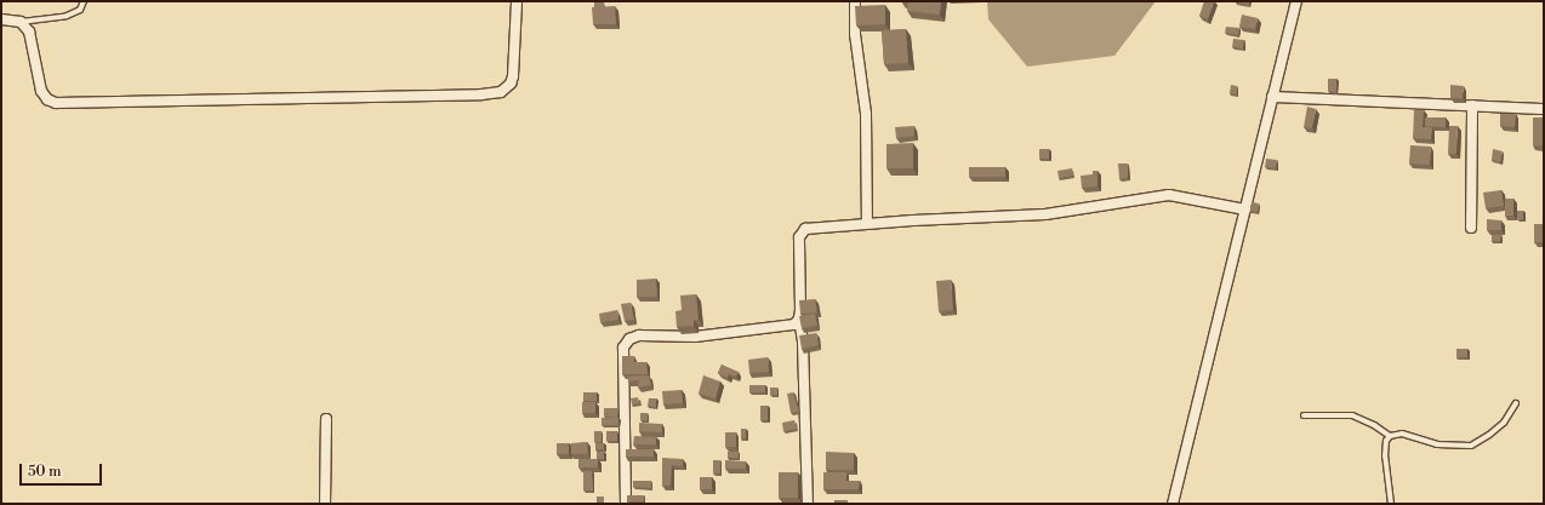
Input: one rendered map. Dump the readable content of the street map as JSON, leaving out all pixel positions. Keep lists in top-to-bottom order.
{
  "scale_bar": "50 m"
}
